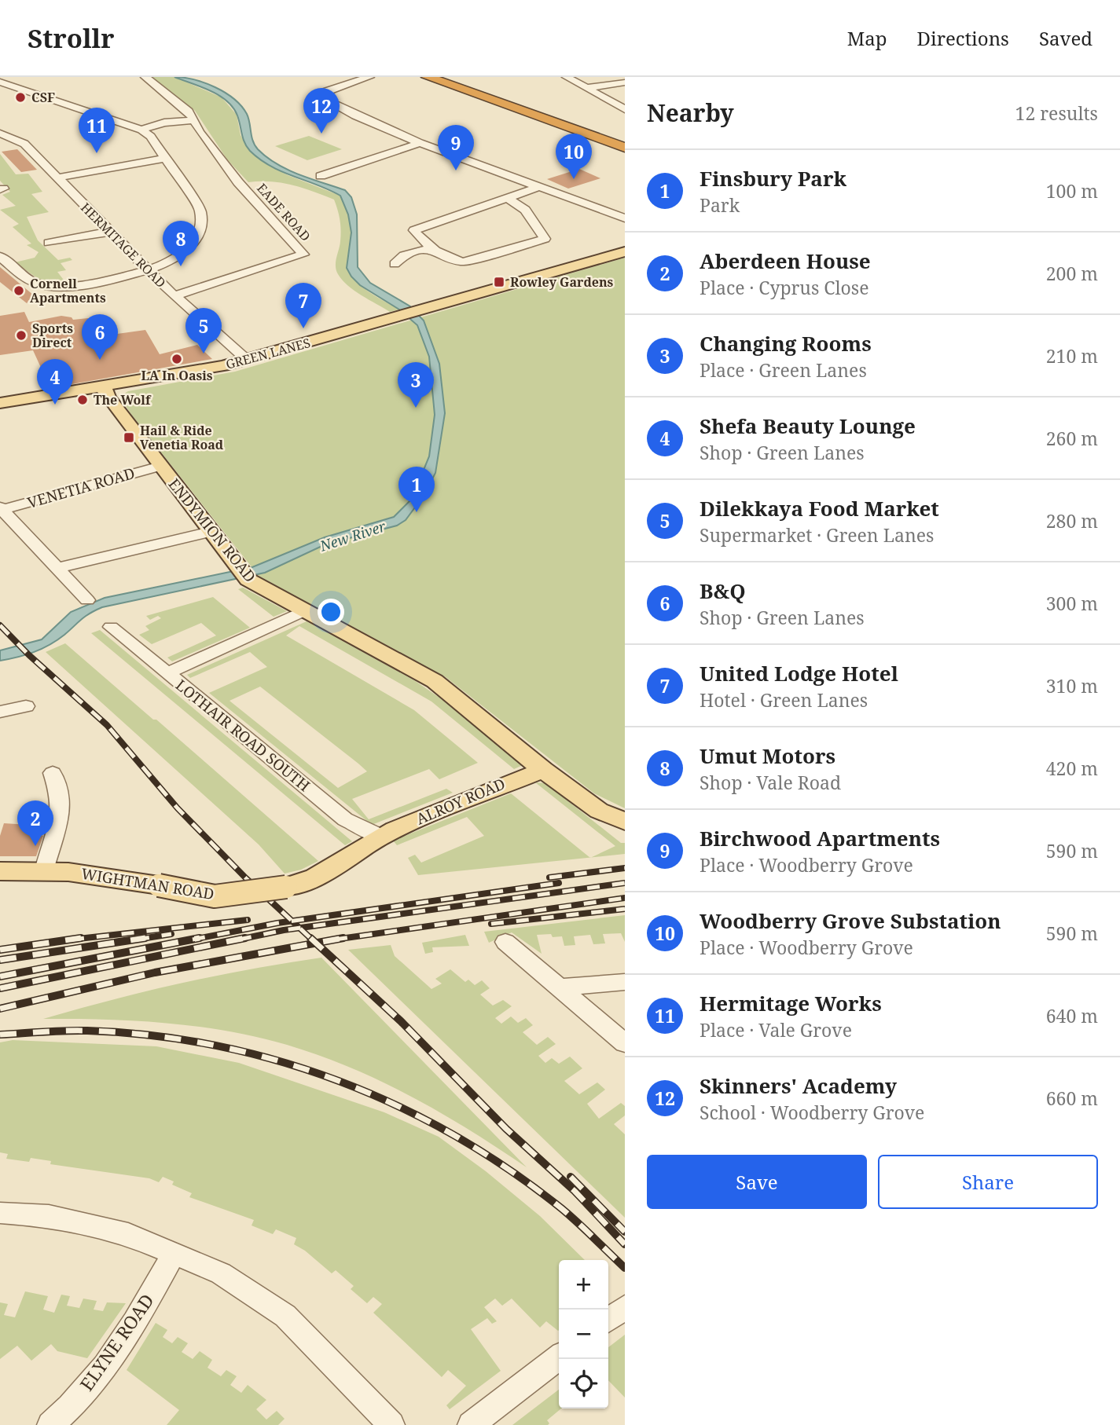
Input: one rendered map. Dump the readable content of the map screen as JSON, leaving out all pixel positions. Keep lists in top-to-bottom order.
{
  "streets": {
    "main road": [
      "GREEN LANES",
      "ENDYMION ROAD",
      "ALROY ROAD",
      "WIGHTMAN ROAD"
    ],
    "street": [
      "EADE ROAD",
      "HERMITAGE ROAD",
      "VENETIA ROAD",
      "LOTHAIR ROAD SOUTH",
      "ELYNE ROAD"
    ]
  },
  "crossings": [
    ["EADE ROAD", "HERMITAGE ROAD"],
    ["HERMITAGE ROAD", "GREEN LANES"],
    ["GREEN LANES", "ENDYMION ROAD"],
    ["VENETIA ROAD", "ENDYMION ROAD"],
    ["ENDYMION ROAD", "ALROY ROAD"],
    ["LOTHAIR ROAD SOUTH", "ALROY ROAD"],
    ["LOTHAIR ROAD SOUTH", "WIGHTMAN ROAD"],
    ["ALROY ROAD", "WIGHTMAN ROAD"]
  ],
  "water": ["New River"],
  "places": {
    "other": [
      "CSF",
      "Cornell Apartments",
      "Sports Direct",
      "LA In Oasis",
      "The Wolf"
    ],
    "transit": ["Rowley Gardens", "Hail & Ride Venetia Road"]
  },
  "page": {
    "header": "Strollr",
    "nav": ["Map", "Directions", "Saved"],
    "heading": ["Nearby", "12 results"],
    "pins": [
      "12",
      "11",
      "9",
      "10",
      "8",
      "7",
      "5",
      "6",
      "4",
      "3",
      "1",
      "2"
    ],
    "list": [
      {
        "mark": "1",
        "name": "Finsbury Park",
        "note": "Park",
        "value": "100 m"
      },
      {
        "mark": "2",
        "name": "Aberdeen House",
        "note": "Place · Cyprus Close",
        "value": "200 m"
      },
      {
        "mark": "3",
        "name": "Changing Rooms",
        "note": "Place · Green Lanes",
        "value": "210 m"
      },
      {
        "mark": "4",
        "name": "Shefa Beauty Lounge",
        "note": "Shop · Green Lanes",
        "value": "260 m"
      },
      {
        "mark": "5",
        "name": "Dilekkaya Food Market",
        "note": "Supermarket · Green Lanes",
        "value": "280 m"
      },
      {
        "mark": "6",
        "name": "B&Q",
        "note": "Shop · Green Lanes",
        "value": "300 m"
      },
      {
        "mark": "7",
        "name": "United Lodge Hotel",
        "note": "Hotel · Green Lanes",
        "value": "310 m"
      },
      {
        "mark": "8",
        "name": "Umut Motors",
        "note": "Shop · Vale Road",
        "value": "420 m"
      },
      {
        "mark": "9",
        "name": "Birchwood Apartments",
        "note": "Place · Woodberry Grove",
        "value": "590 m"
      },
      {
        "mark": "10",
        "name": "Woodberry Grove Substation",
        "note": "Place · Woodberry Grove",
        "value": "590 m"
      },
      {
        "mark": "11",
        "name": "Hermitage Works",
        "note": "Place · Vale Grove",
        "value": "640 m"
      },
      {
        "mark": "12",
        "name": "Skinners' Academy",
        "note": "School · Woodberry Grove",
        "value": "660 m"
      }
    ],
    "buttons": ["Save", "Share"],
    "map_buttons": ["+", "−"]
  }
}
